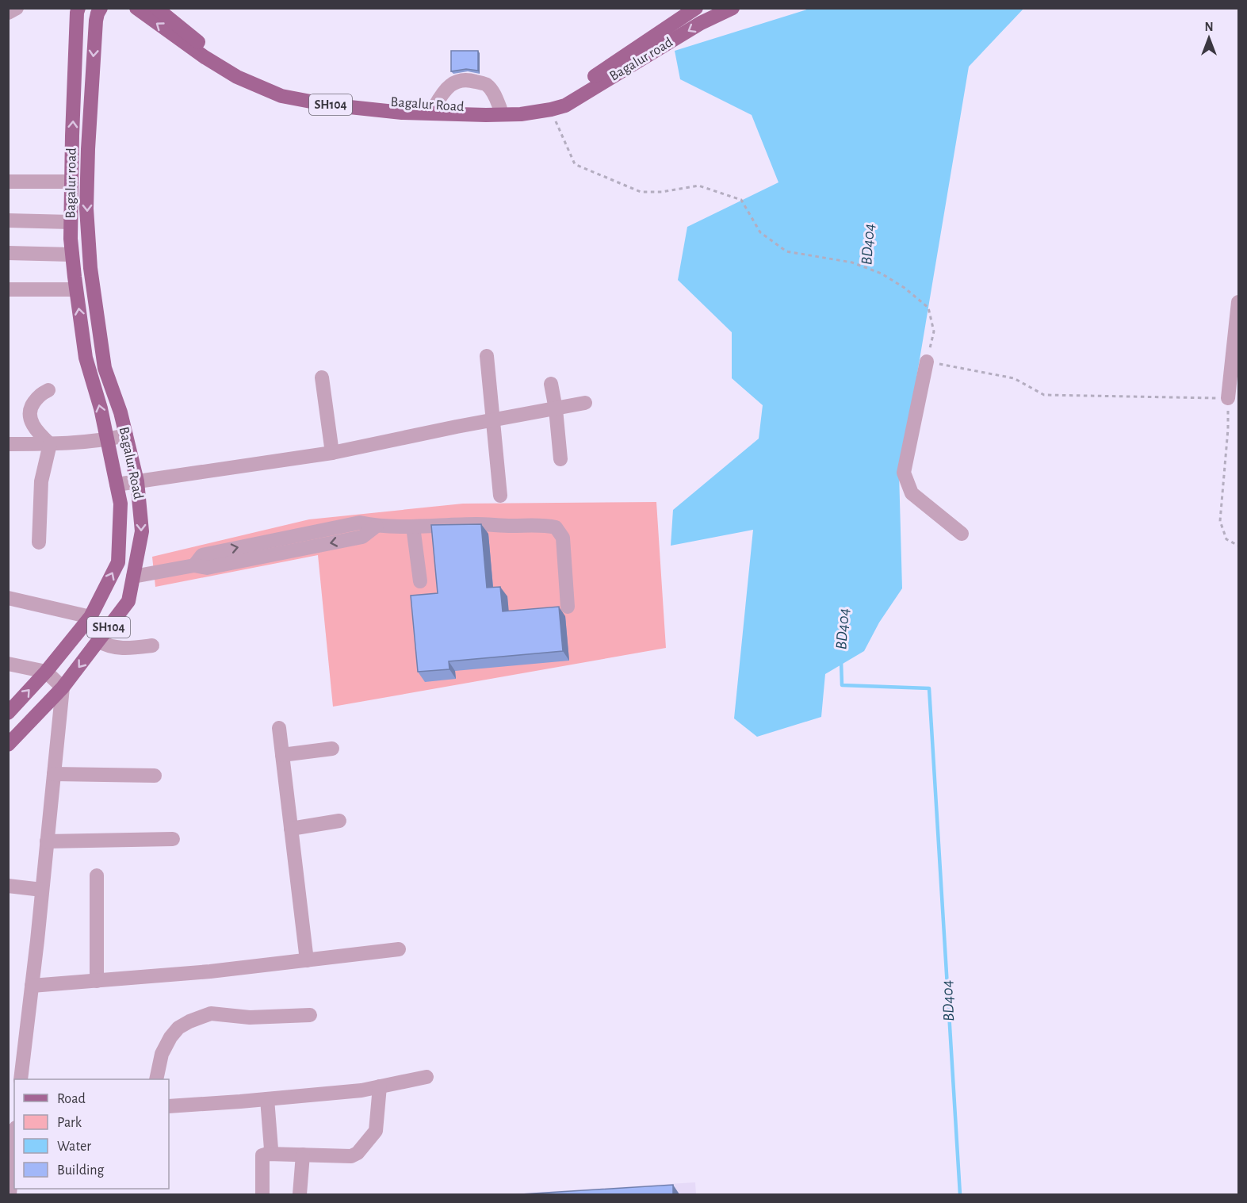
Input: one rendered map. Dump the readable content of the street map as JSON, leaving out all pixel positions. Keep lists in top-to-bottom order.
{
  "streets": {
    "main road": ["Bagalur road", "SH104", "Bagalur Road"]
  },
  "crossings": [
    ["Bagalur road", "Bagalur Road"]
  ],
  "water": ["BD404"],
  "legend": [
    "Road",
    "Park",
    "Water",
    "Building"
  ],
  "north": "top"
}
